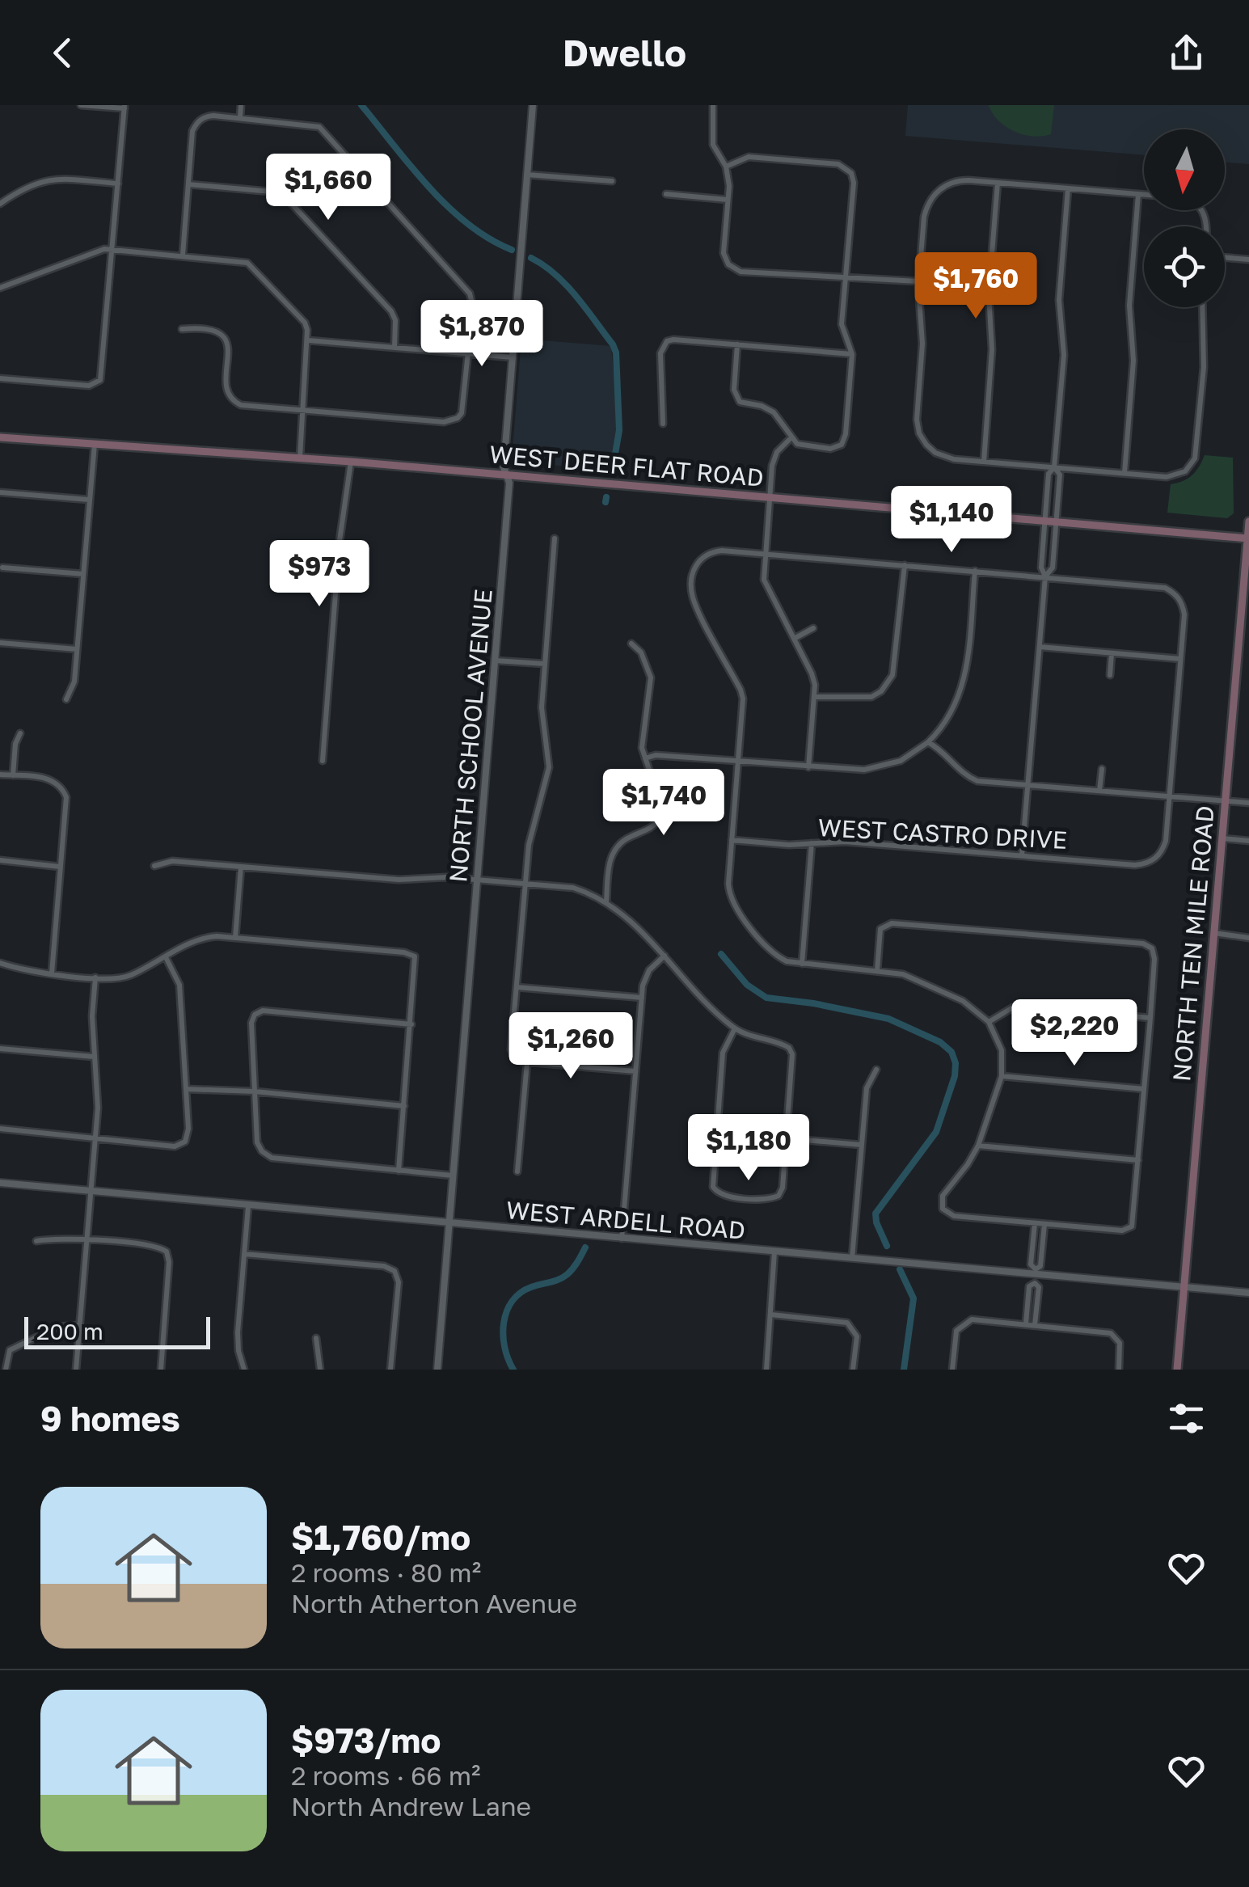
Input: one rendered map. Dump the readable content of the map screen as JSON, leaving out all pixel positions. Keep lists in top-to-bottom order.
{
  "streets": {
    "main road": ["WEST DEER FLAT ROAD", "NORTH TEN MILE ROAD"],
    "street": ["NORTH SCHOOL AVENUE", "WEST CASTRO DRIVE", "WEST ARDELL ROAD"]
  },
  "crossings": [
    ["WEST DEER FLAT ROAD", "NORTH SCHOOL AVENUE"],
    ["WEST DEER FLAT ROAD", "NORTH TEN MILE ROAD"],
    ["NORTH SCHOOL AVENUE", "WEST ARDELL ROAD"],
    ["NORTH TEN MILE ROAD", "WEST ARDELL ROAD"]
  ],
  "scale_bar": "200 m",
  "north": "bottom",
  "page": {
    "header": "Dwello",
    "price": [
      "$1,660",
      "$1,760",
      "$1,870",
      "$1,140",
      "$973",
      "$1,740",
      "$2,220",
      "$1,260",
      "$1,180"
    ],
    "scale": "200 m",
    "heading": "9 homes",
    "list": [
      {
        "name": "$1,760/mo",
        "note": "2 rooms · 80 m² · North Atherton Avenue"
      },
      {
        "name": "$973/mo",
        "note": "2 rooms · 66 m² · North Andrew Lane"
      }
    ]
  }
}
